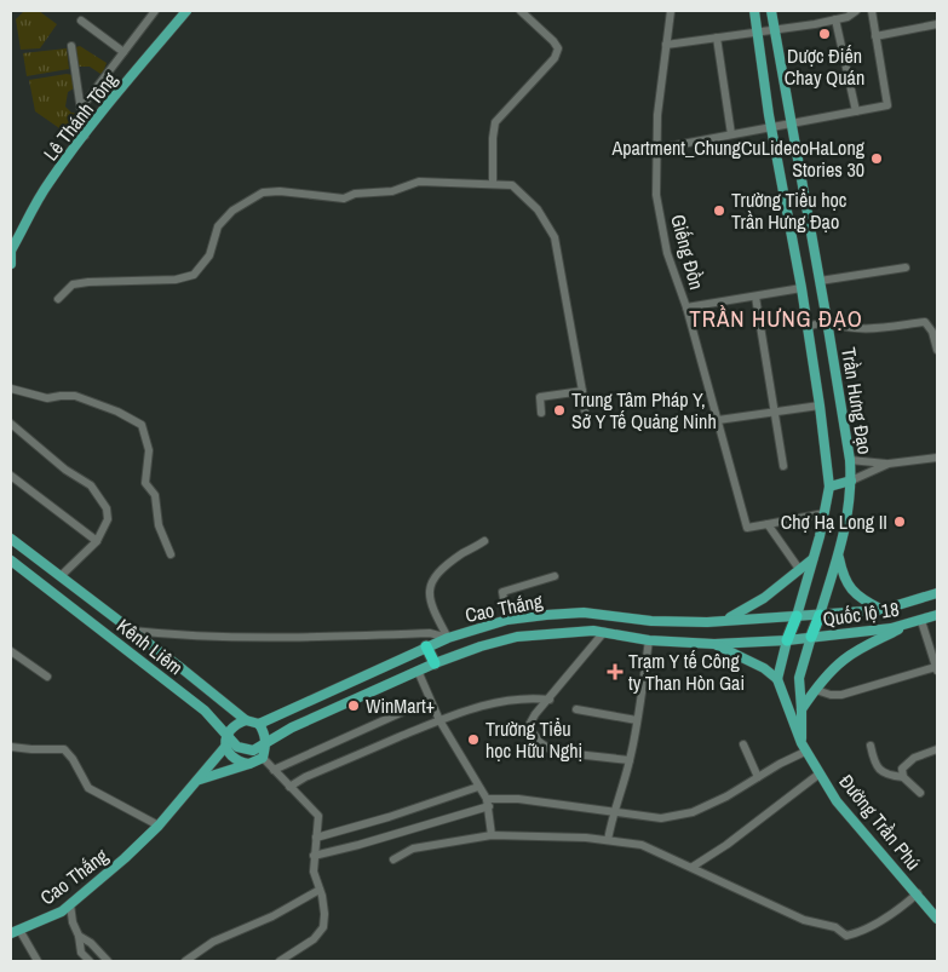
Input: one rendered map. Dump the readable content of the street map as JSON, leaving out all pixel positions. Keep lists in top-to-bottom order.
{
  "streets": {
    "main road": [
      "Lê Thánh Tông",
      "Trần Hưng Đạo",
      "Cao Thắng",
      "Quốc lộ 18",
      "Kênh Liêm",
      "Đường Trần Phú"
    ],
    "street": ["Giếng Đồn"]
  },
  "crossings": [
    ["Trần Hưng Đạo", "Cao Thắng"],
    ["Trần Hưng Đạo", "Quốc lộ 18"],
    ["Cao Thắng", "Quốc lộ 18"],
    ["Cao Thắng", "Kênh Liêm"]
  ],
  "districts": ["TRẦN HƯNG ĐẠO"],
  "places": {
    "other": [
      "Dược Điến Chay Quán",
      "Apartment_ChungCuLidecoHaLong Stories 30",
      "Trường Tiểu học Trần Hưng Đạo",
      "Trung Tâm Pháp Y, Sở Y Tế Quảng Ninh",
      "Chợ Hạ Long II",
      "WinMart+",
      "Trường Tiểu học Hữu Nghị"
    ],
    "health": ["Trạm Y tế Công ty Than Hòn Gai"]
  }
}
